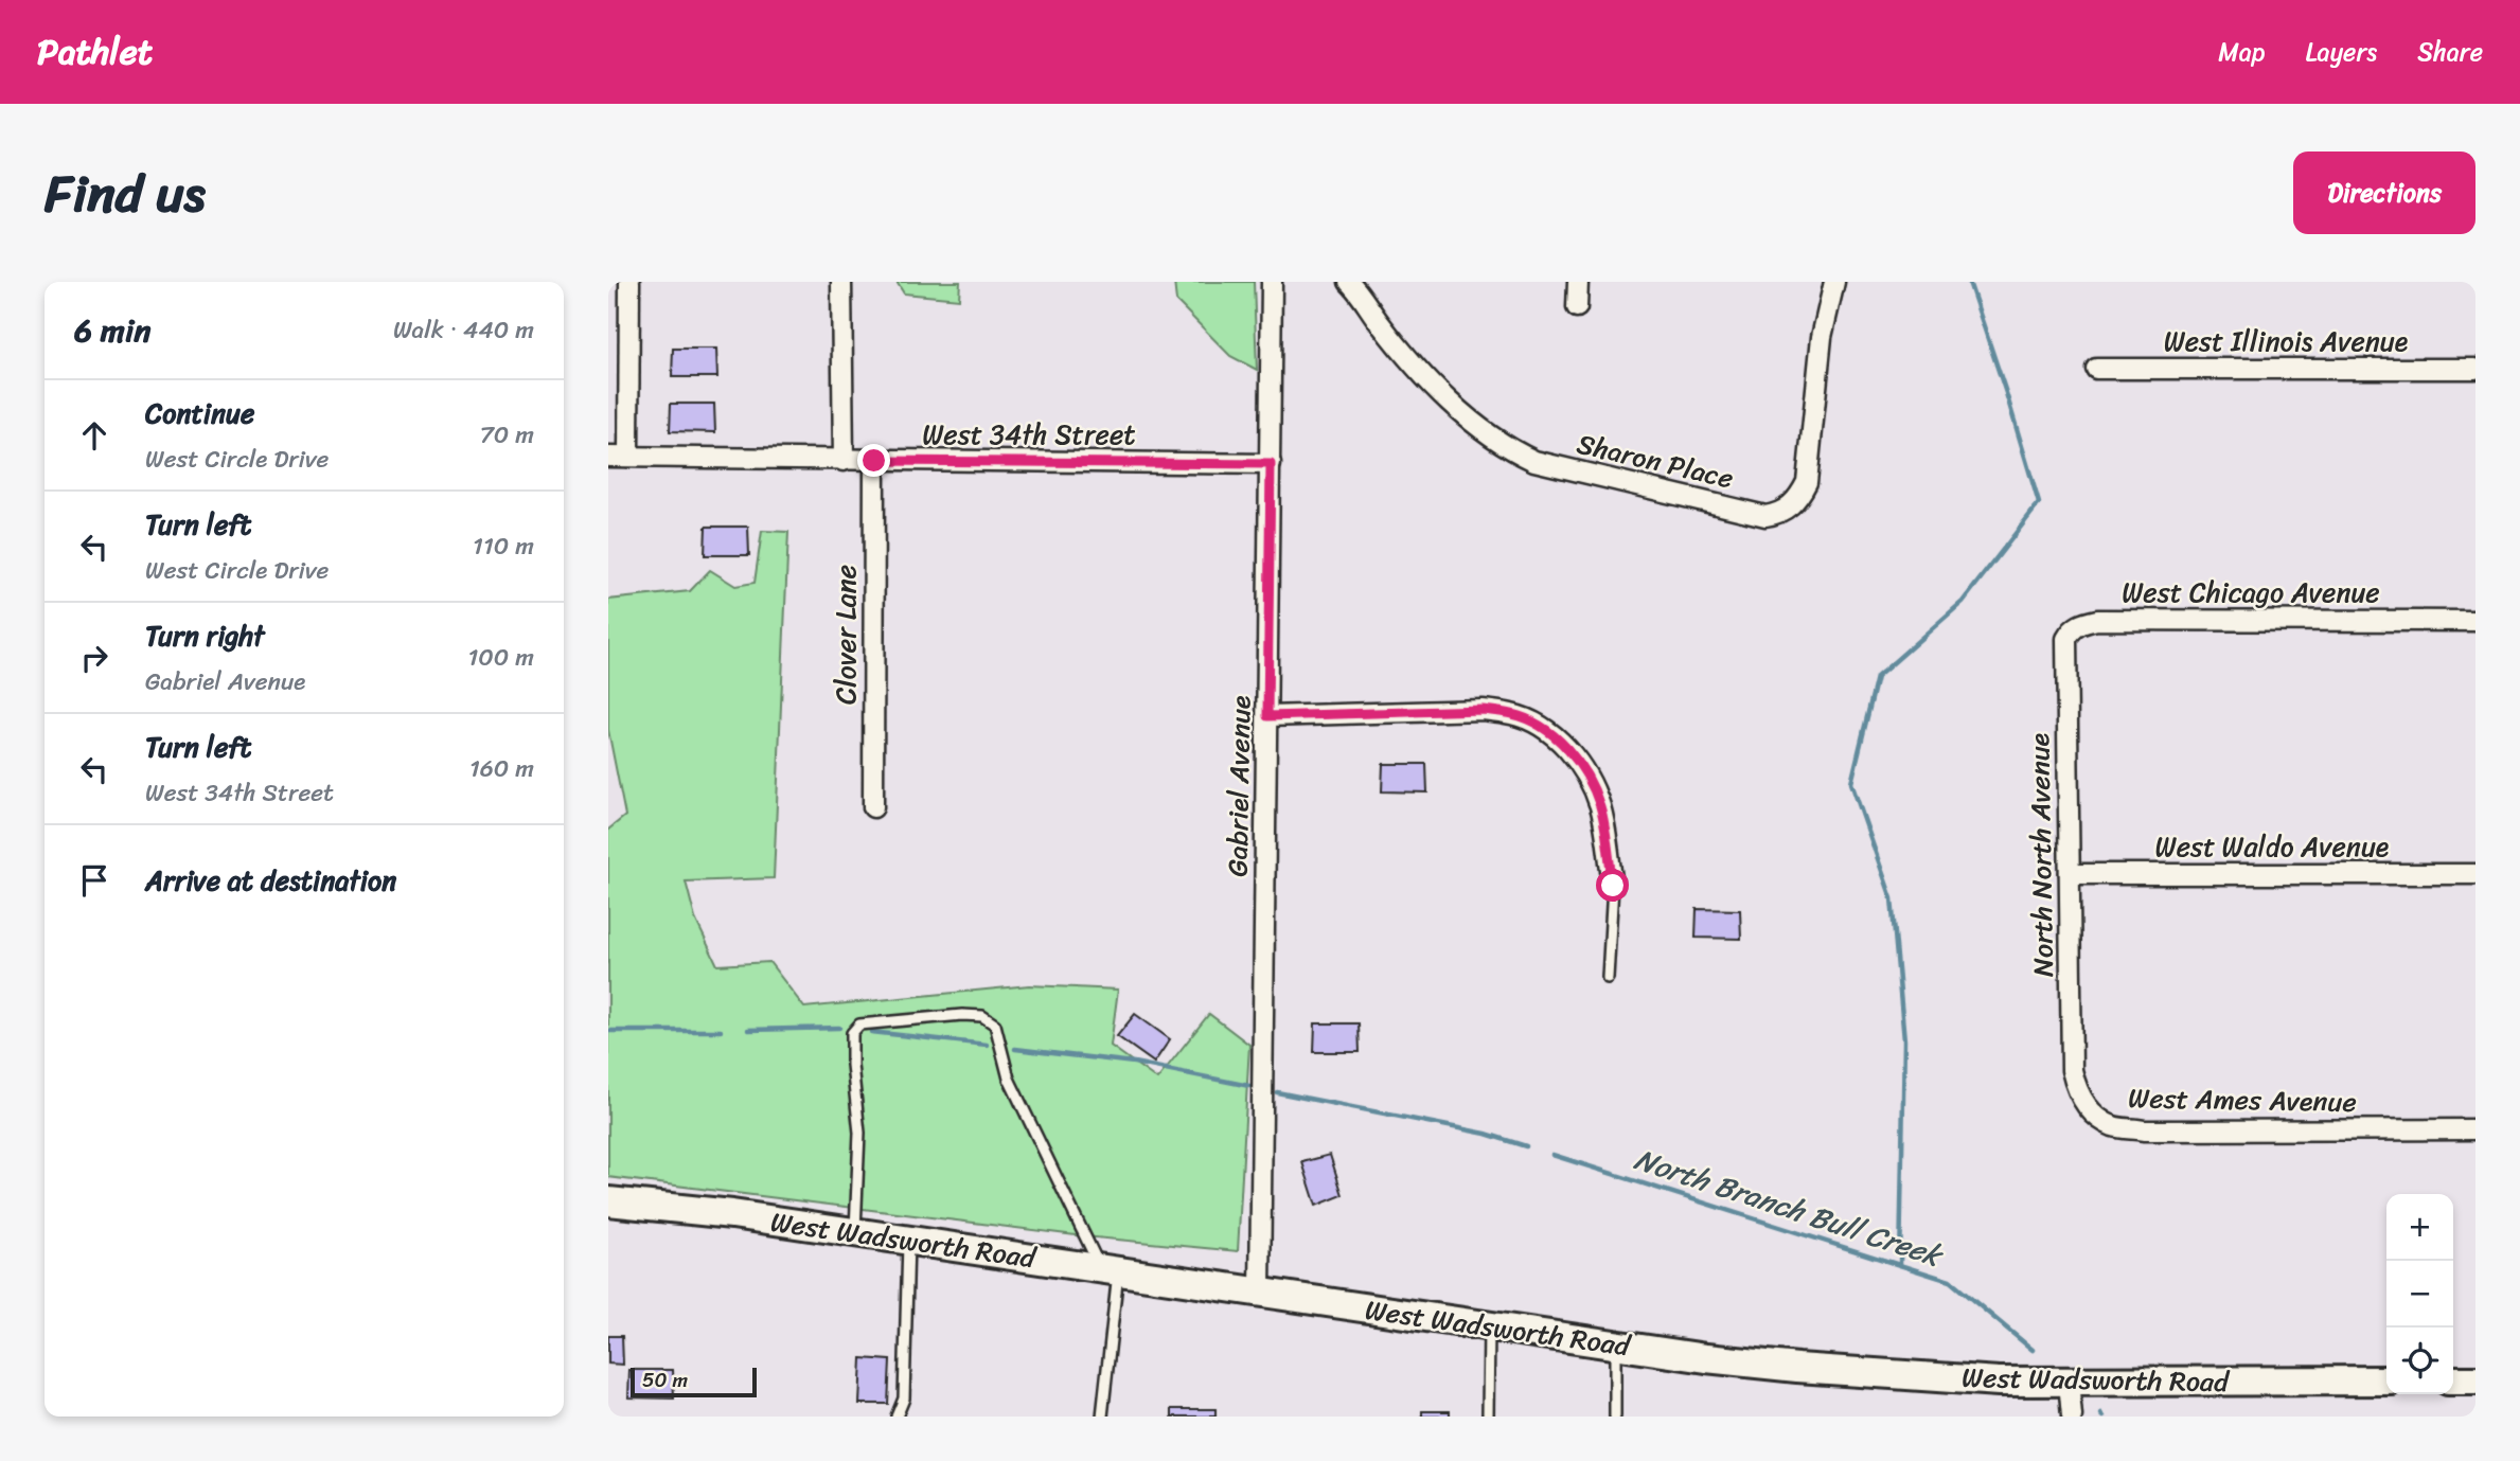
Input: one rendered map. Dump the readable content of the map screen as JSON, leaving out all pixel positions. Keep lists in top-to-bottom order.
{
  "streets": {
    "main road": ["West Wadsworth Road"],
    "street": [
      "West Illinois Avenue",
      "West 34th Street",
      "Sharon Place",
      "West Chicago Avenue",
      "Clover Lane",
      "Gabriel Avenue",
      "West Waldo Avenue",
      "North North Avenue",
      "West Ames Avenue"
    ]
  },
  "crossings": [
    ["West 34th Street", "Clover Lane"],
    ["West 34th Street", "Gabriel Avenue"],
    ["West Chicago Avenue", "North North Avenue"],
    ["Gabriel Avenue", "West Wadsworth Road"],
    ["West Waldo Avenue", "North North Avenue"],
    ["North North Avenue", "West Ames Avenue"]
  ],
  "water": ["North Branch Bull Creek"],
  "scale_bar": "50 m",
  "page": {
    "header": "Pathlet",
    "nav": ["Map", "Layers", "Share"],
    "title": "Find us",
    "buttons": "Directions",
    "heading": ["6 min", "Walk · 440 m"],
    "list": [
      ["Continue", "West Circle Drive", "70 m"],
      ["Turn left", "West Circle Drive", "110 m"],
      ["Turn right", "Gabriel Avenue", "100 m"],
      ["Turn left", "West 34th Street", "160 m"],
      "Arrive at destination"
    ],
    "map_buttons": ["+", "−"],
    "scale": "50 m"
  }
}
